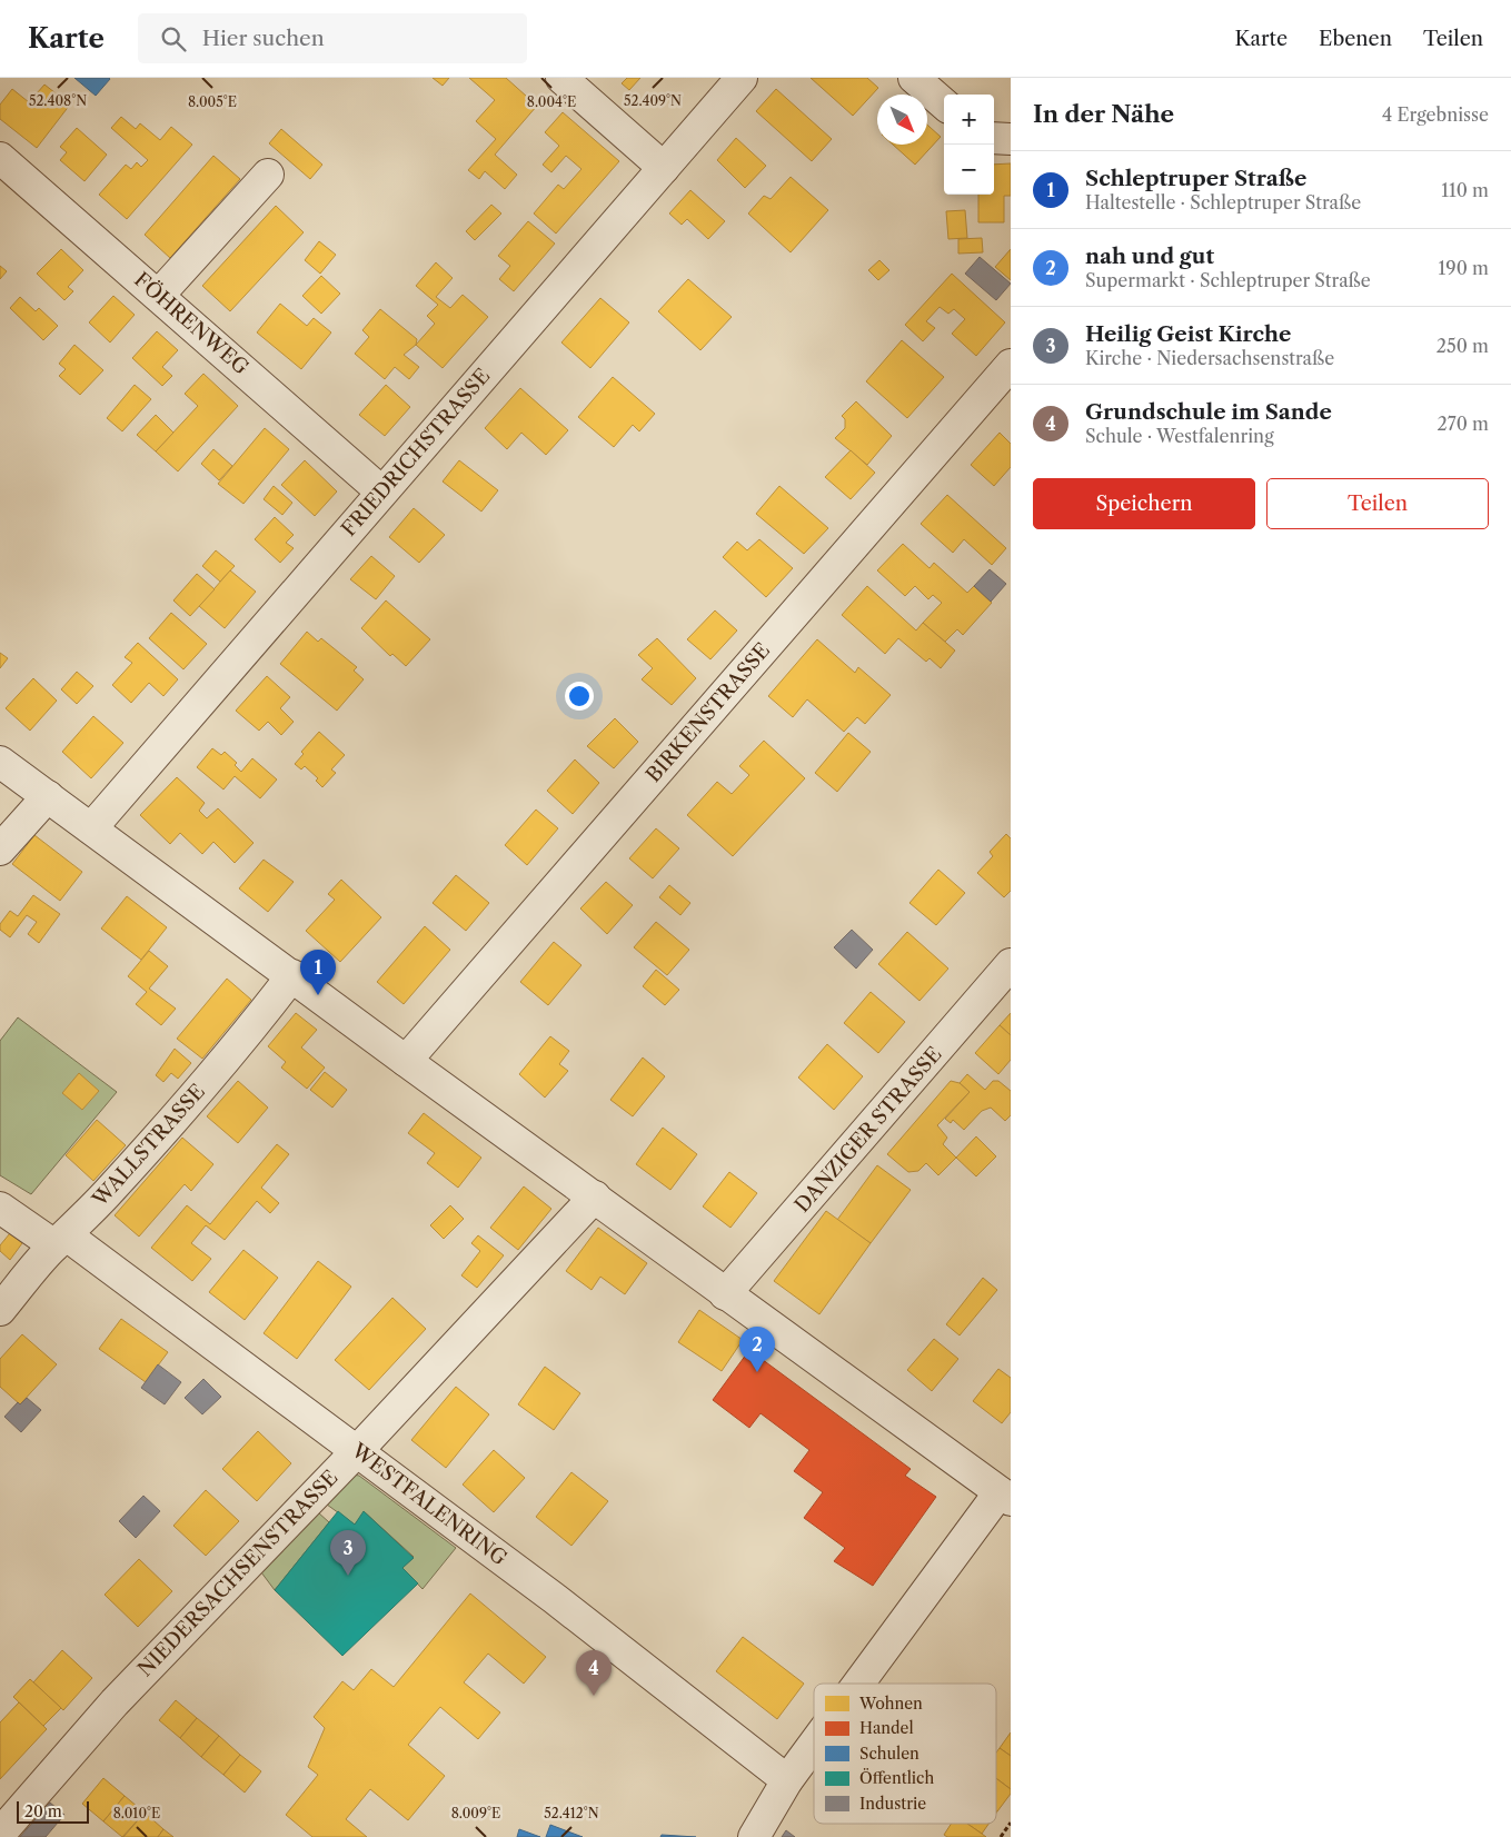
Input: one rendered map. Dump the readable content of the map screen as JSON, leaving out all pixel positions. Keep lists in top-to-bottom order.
{
  "streets": {
    "street": [
      "FÖHRENWEG",
      "FRIEDRICHSTRASSE",
      "BIRKENSTRASSE",
      "DANZIGER STRASSE",
      "WALLSTRASSE",
      "WESTFALENRING",
      "NIEDERSACHSENSTRASSE"
    ]
  },
  "crossings": [
    ["FÖHRENWEG", "FRIEDRICHSTRASSE"],
    ["WALLSTRASSE", "WESTFALENRING"],
    ["WESTFALENRING", "NIEDERSACHSENSTRASSE"]
  ],
  "legend": [
    "Wohnen",
    "Handel",
    "Schulen",
    "Öffentlich",
    "Industrie"
  ],
  "scale_bar": "20 m",
  "north": "bottom right",
  "page": {
    "header": "Karte",
    "search": "Hier suchen",
    "nav": ["Karte", "Ebenen", "Teilen"],
    "heading": ["In der Nähe", "4 Ergebnisse"],
    "map_buttons": ["+", "−"],
    "list": [
      {
        "mark": "1",
        "name": "Schleptruper Straße",
        "note": "Haltestelle · Schleptruper Straße",
        "value": "110 m"
      },
      {
        "mark": "2",
        "name": "nah und gut",
        "note": "Supermarkt · Schleptruper Straße",
        "value": "190 m"
      },
      {
        "mark": "3",
        "name": "Heilig Geist Kirche",
        "note": "Kirche · Niedersachsenstraße",
        "value": "250 m"
      },
      {
        "mark": "4",
        "name": "Grundschule im Sande",
        "note": "Schule · Westfalenring",
        "value": "270 m"
      }
    ],
    "buttons": ["Speichern", "Teilen"],
    "pins": [
      "1",
      "2",
      "3",
      "4"
    ],
    "scale": "20 m"
  },
  "coordinates": [
    "52.408°N",
    "52.409°N",
    "8.005°E",
    "8.004°E",
    "8.010°E",
    "8.009°E",
    "52.412°N"
  ]
}
